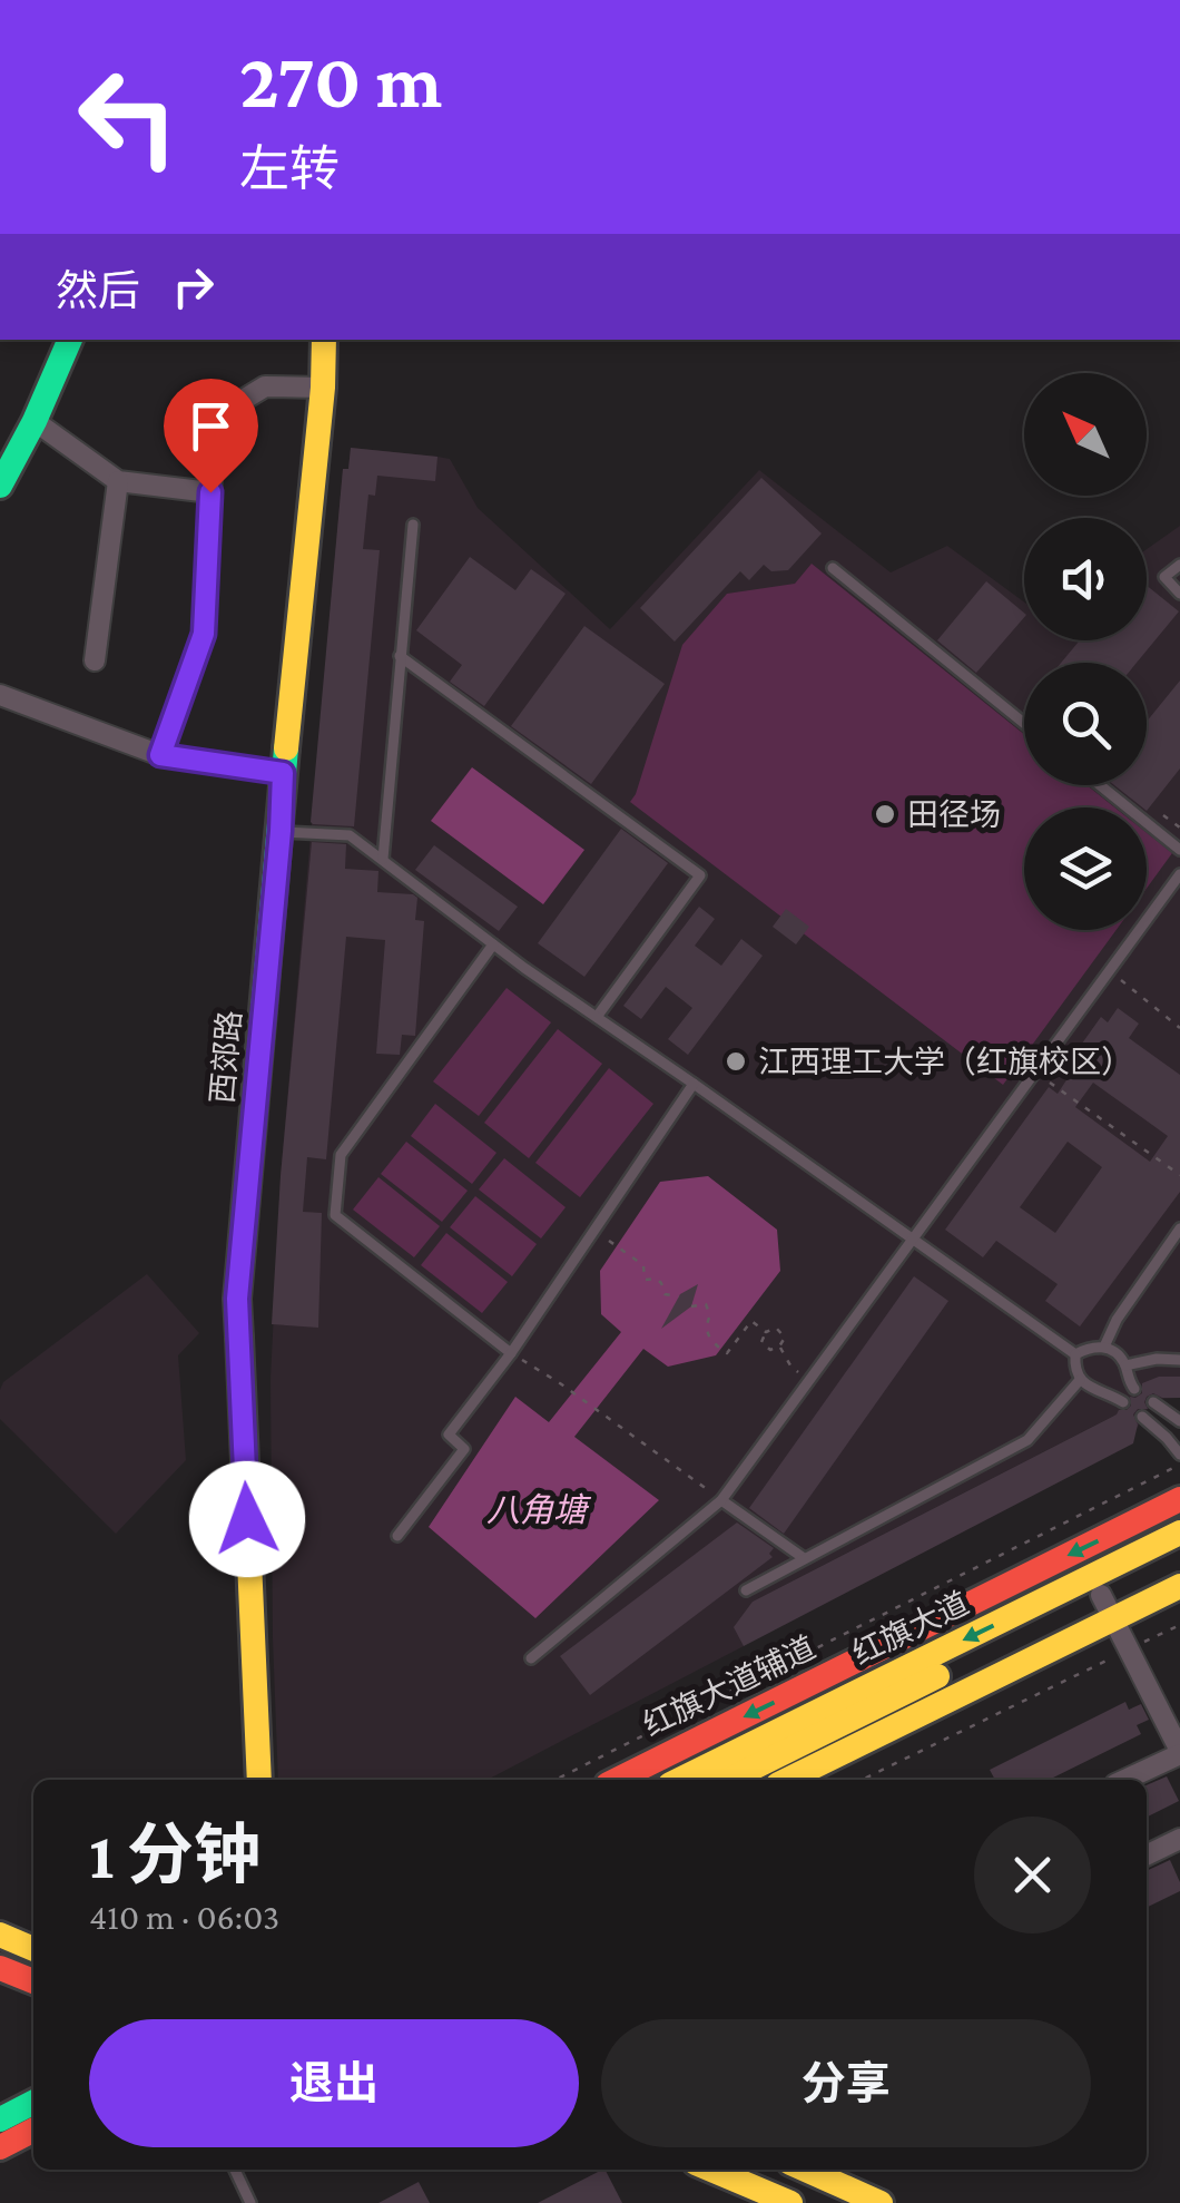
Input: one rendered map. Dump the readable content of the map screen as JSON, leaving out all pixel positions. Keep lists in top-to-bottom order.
{
  "streets": {
    "main road": ["西郊路", "红旗大道", "红旗大道辅道"]
  },
  "water": ["八角塘"],
  "places": ["田径场", "江西理工大学（红旗校区）"],
  "north": "top left",
  "page": {
    "turn": ["270 m", "左转"],
    "then": "然后",
    "heading": ["1 分钟", "410 m · 06:03"],
    "buttons": ["退出", "分享"]
  }
}
